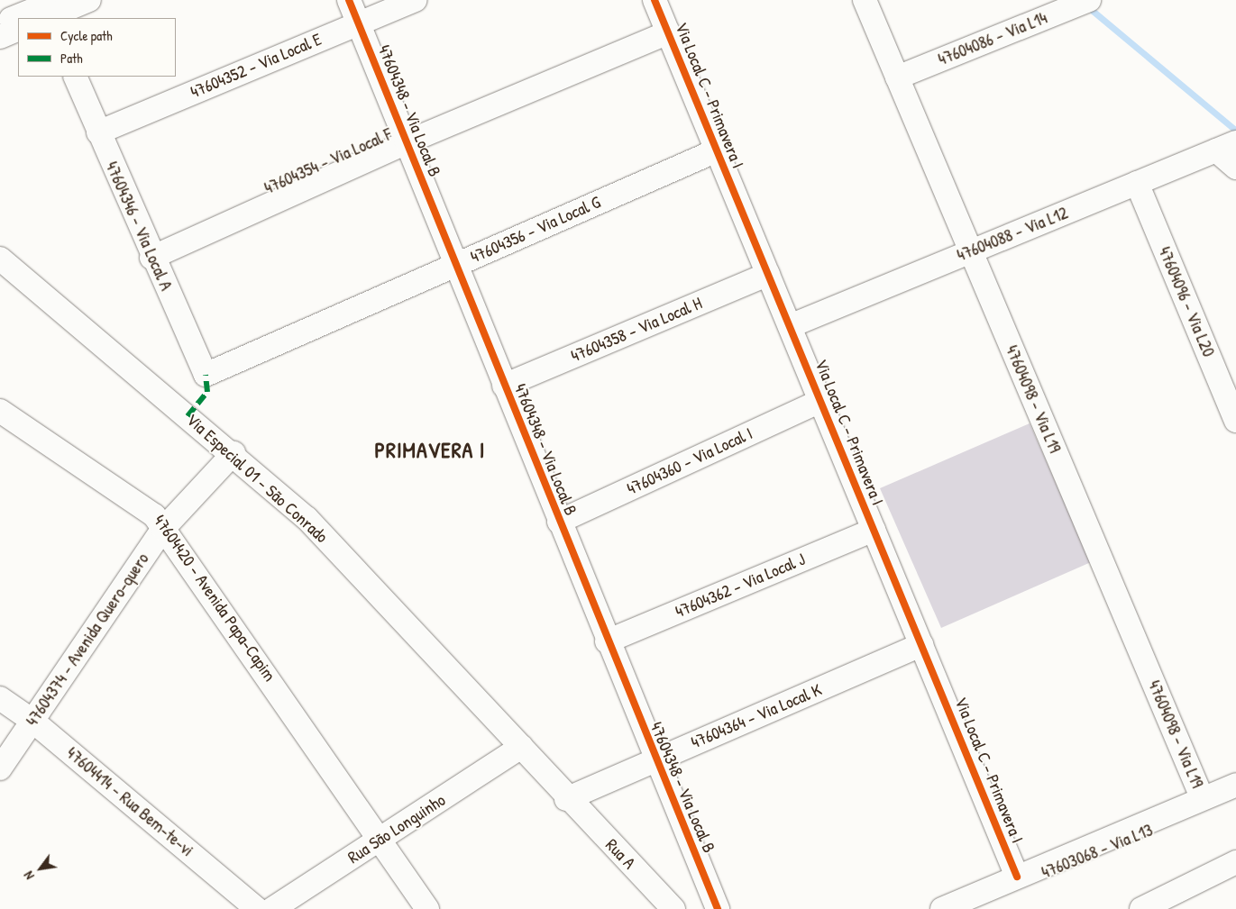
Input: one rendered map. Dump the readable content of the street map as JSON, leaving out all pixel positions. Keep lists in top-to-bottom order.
{
  "streets": {
    "street": [
      "47604086 - Via L14",
      "47604352 - Via Local E",
      "Via Local C - Primavera I",
      "47604348 - Via Local B",
      "47604354 - Via Local F",
      "47604346 - Via Local A",
      "47604356 - Via Local G",
      "47604088 - Via L12",
      "47604096 - Via L20",
      "47604358 - Via Local H",
      "47604098 - Via L19",
      "47604360 - Via Local I",
      "Via Especial 01 - São Conrado",
      "47604362 - Via Local J",
      "47604420 - Avenida Papa-Capim",
      "47604374 - Avenida Quero-quero",
      "47604364 - Via Local K",
      "47604414 - Rua Bem-te-vi",
      "Rua São Longuinho",
      "47603068 - Via L13",
      "Rua A"
    ]
  },
  "crossings": [
    ["47604086 - Via L14", "47604098 - Via L19"],
    ["47604352 - Via Local E", "47604348 - Via Local B"],
    ["47604352 - Via Local E", "47604346 - Via Local A"],
    ["Via Local C - Primavera I", "47604354 - Via Local F"],
    ["Via Local C - Primavera I", "47604356 - Via Local G"],
    ["Via Local C - Primavera I", "47604088 - Via L12"],
    ["Via Local C - Primavera I", "47604358 - Via Local H"],
    ["Via Local C - Primavera I", "47604360 - Via Local I"],
    ["Via Local C - Primavera I", "47604362 - Via Local J"],
    ["Via Local C - Primavera I", "47604364 - Via Local K"],
    ["47604348 - Via Local B", "47604354 - Via Local F"],
    ["47604348 - Via Local B", "47604356 - Via Local G"],
    ["47604348 - Via Local B", "47604358 - Via Local H"],
    ["47604348 - Via Local B", "47604360 - Via Local I"],
    ["47604348 - Via Local B", "47604362 - Via Local J"],
    ["47604348 - Via Local B", "47604364 - Via Local K"],
    ["47604354 - Via Local F", "47604346 - Via Local A"],
    ["47604346 - Via Local A", "47604356 - Via Local G"],
    ["47604088 - Via L12", "47604096 - Via L20"],
    ["47604088 - Via L12", "47604098 - Via L19"],
    ["Via Especial 01 - São Conrado", "47604374 - Avenida Quero-quero"],
    ["Via Especial 01 - São Conrado", "47604364 - Via Local K"],
    ["Via Especial 01 - São Conrado", "Rua São Longuinho"],
    ["Via Especial 01 - São Conrado", "Rua A"],
    ["47604420 - Avenida Papa-Capim", "47604374 - Avenida Quero-quero"],
    ["47604374 - Avenida Quero-quero", "47604414 - Rua Bem-te-vi"],
    ["47604364 - Via Local K", "Rua A"]
  ],
  "districts": ["PRIMAVERA I"],
  "legend": ["Cycle path", "Path"],
  "north": "bottom left"
}
